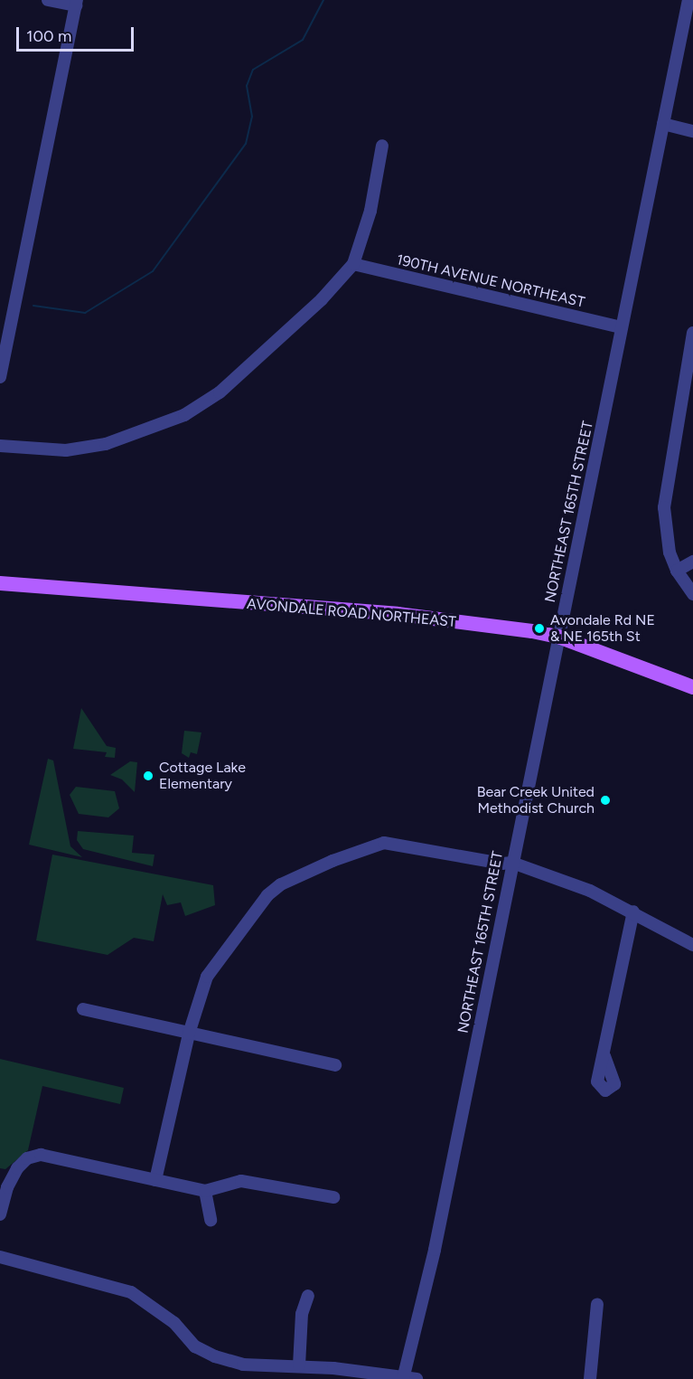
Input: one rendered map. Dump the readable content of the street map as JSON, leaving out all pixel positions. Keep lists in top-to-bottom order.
{
  "streets": {
    "main road": ["AVONDALE ROAD NORTHEAST"],
    "street": ["190TH AVENUE NORTHEAST", "NORTHEAST 165TH STREET"]
  },
  "crossings": [
    ["190TH AVENUE NORTHEAST", "NORTHEAST 165TH STREET"],
    ["NORTHEAST 165TH STREET", "AVONDALE ROAD NORTHEAST"]
  ],
  "places": ["Avondale Rd NE & NE 165th St", "Cottage Lake Elementary", "Bear Creek United Methodist Church"],
  "scale_bar": "100 m"
}
